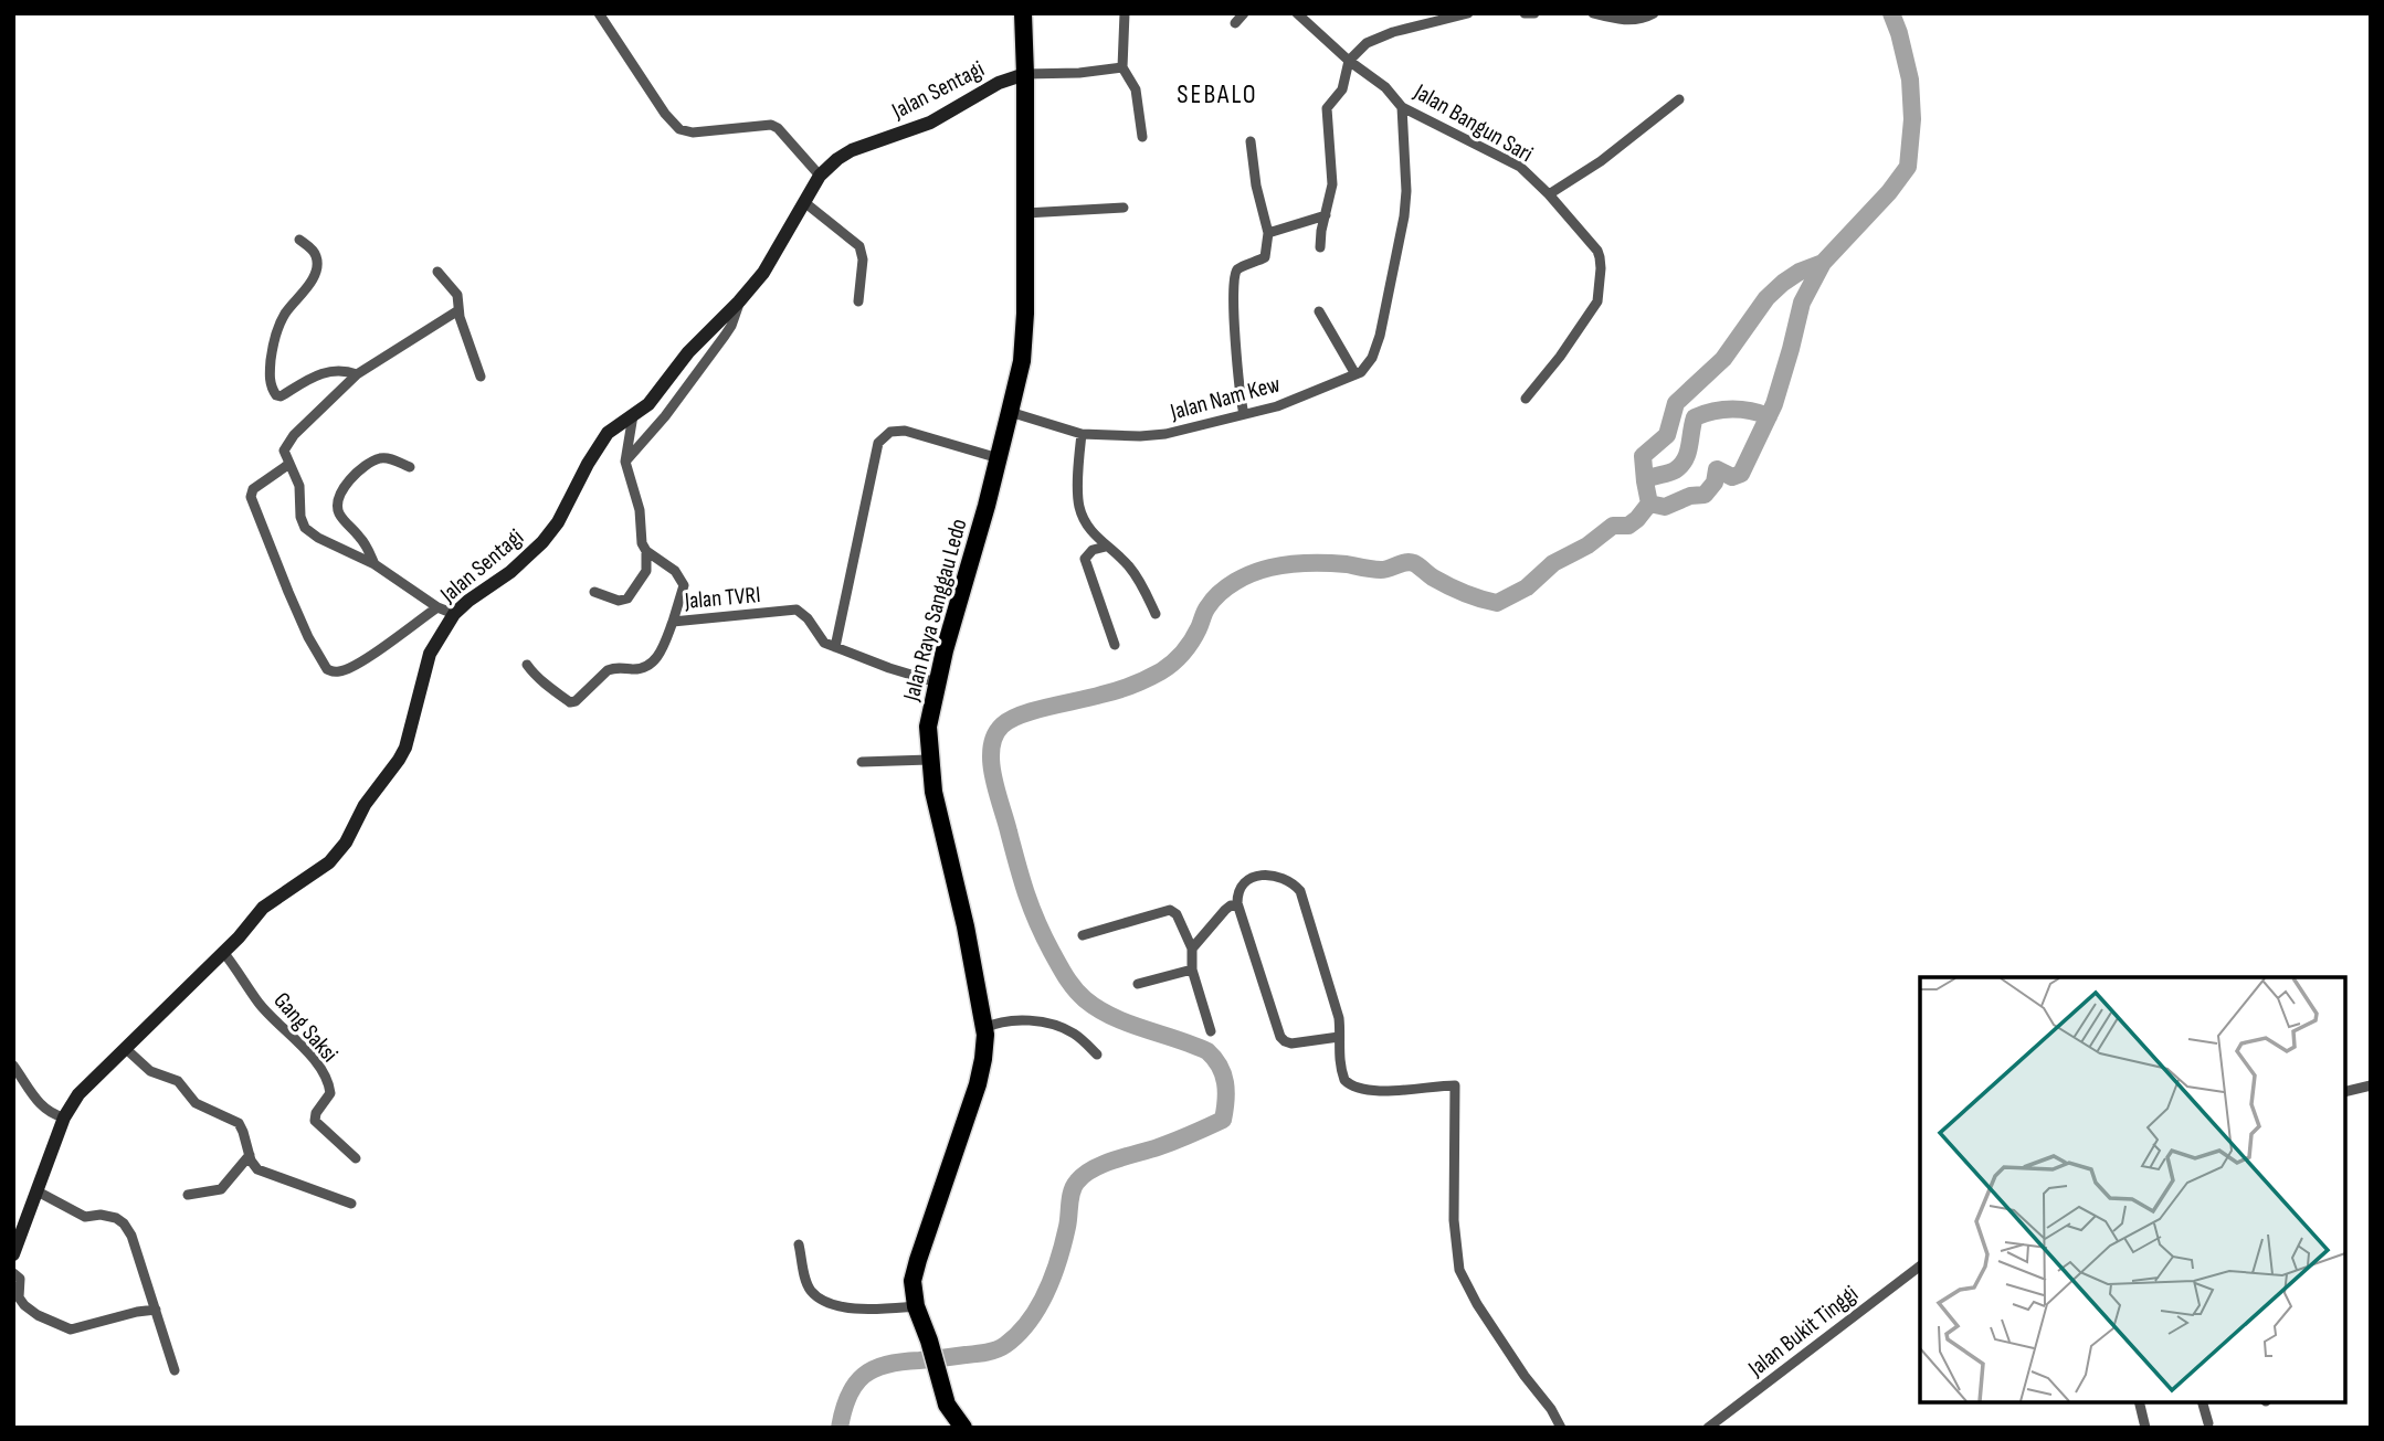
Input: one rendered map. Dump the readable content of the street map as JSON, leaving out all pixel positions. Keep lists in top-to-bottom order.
{
  "streets": {
    "highway": ["Jalan Raya Sanggau Ledo"],
    "main road": ["Jalan Sentagi"],
    "street": [
      "Jalan Bangun Sari",
      "Jalan Nam Kew",
      "Jalan TVRI",
      "Gang Saksi",
      "Jalan Bukit Tinggi"
    ]
  },
  "crossings": [
    ["Jalan Sentagi", "Jalan Raya Sanggau Ledo"],
    ["Jalan Sentagi", "Gang Saksi"],
    ["Jalan Nam Kew", "Jalan Raya Sanggau Ledo"],
    ["Jalan TVRI", "Jalan Raya Sanggau Ledo"]
  ],
  "districts": ["SEBALO"]
}
